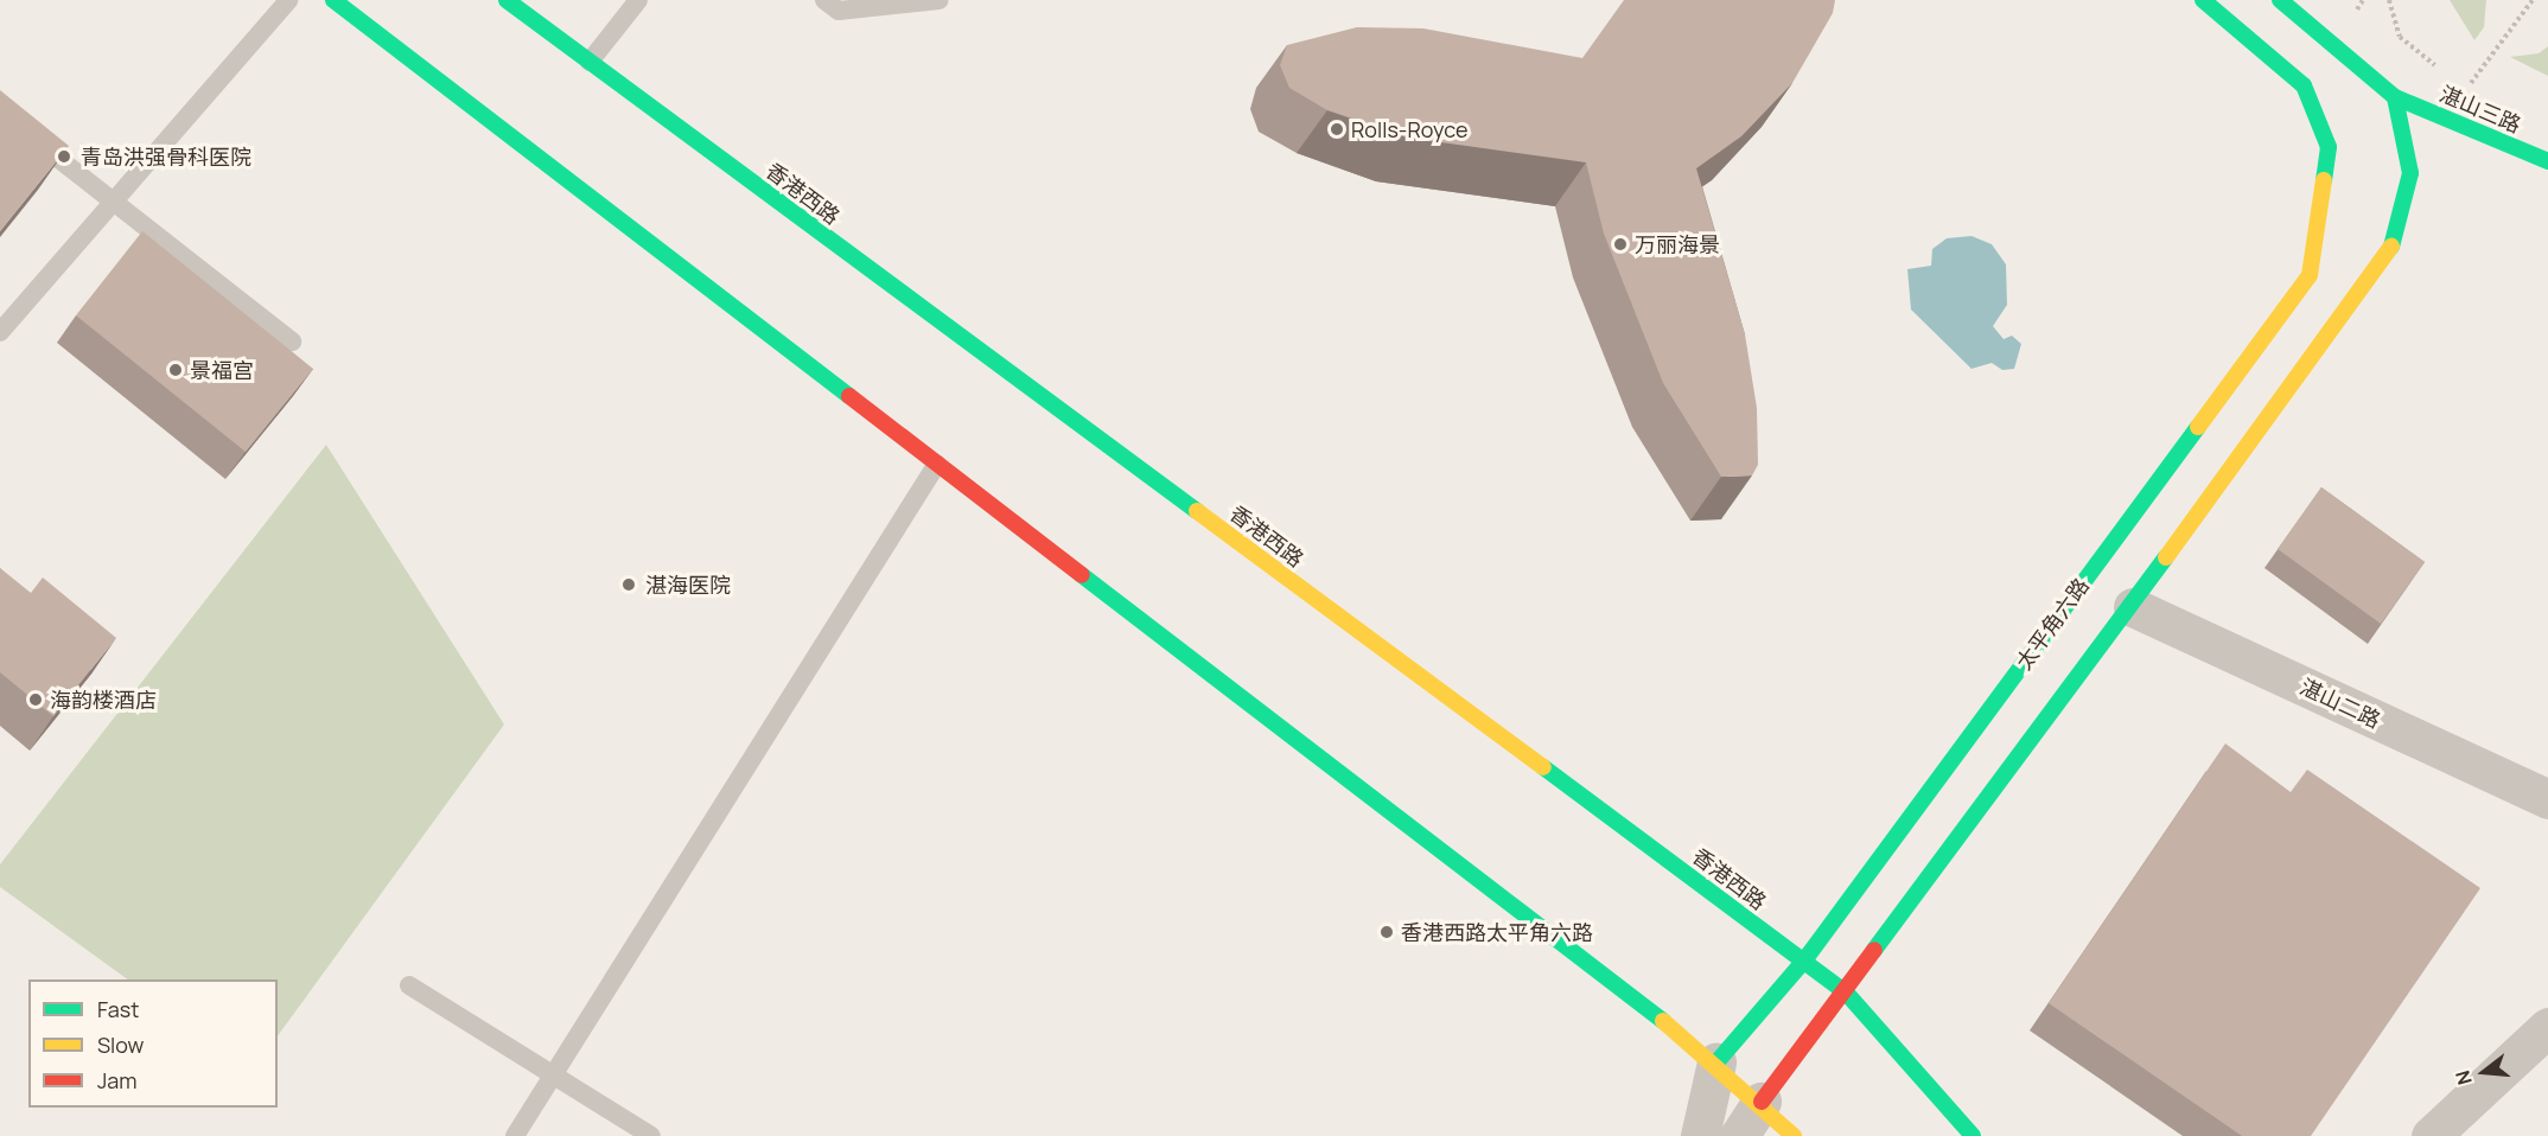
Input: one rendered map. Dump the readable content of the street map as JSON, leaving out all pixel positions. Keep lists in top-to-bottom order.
{
  "streets": {
    "main road": ["湛山三路", "香港西路", "太平角六路"],
    "street": ["湛山二路"]
  },
  "crossings": [
    ["香港西路", "太平角六路"]
  ],
  "places": [
    "Rolls-Royce",
    "青岛洪强骨科医院",
    "万丽海景",
    "景福宫",
    "湛海医院",
    "海韵楼酒店",
    "香港西路太平角六路"
  ],
  "legend": ["Fast", "Slow", "Jam"],
  "north": "left"
}
